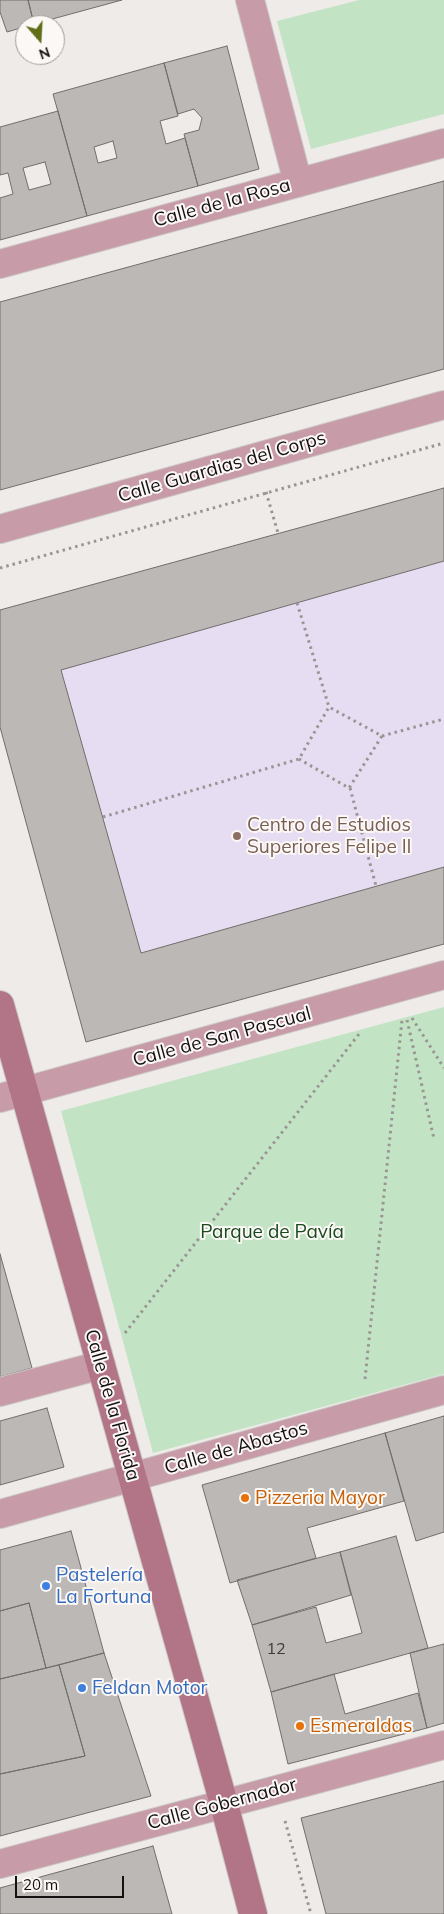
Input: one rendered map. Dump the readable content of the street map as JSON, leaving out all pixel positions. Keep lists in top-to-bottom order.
{
  "streets": {
    "main road": ["Calle de la Florida"],
    "street": [
      "Calle de la Rosa",
      "Calle Guardias del Corps",
      "Calle de San Pascual",
      "Calle de Abastos",
      "Calle Gobernador"
    ]
  },
  "crossings": [
    ["Calle de San Pascual", "Calle de la Florida"],
    ["Calle de la Florida", "Calle de Abastos"],
    ["Calle de la Florida", "Calle Gobernador"]
  ],
  "parks": ["Parque de Pavía"],
  "places": [
    "Centro de Estudios Superiores Felipe II",
    "Pizzeria Mayor",
    "Pastelería La Fortuna",
    "Feldan Motor",
    "Esmeraldas"
  ],
  "house_numbers": ["12"],
  "scale_bar": "20 m",
  "north": "bottom"
}
